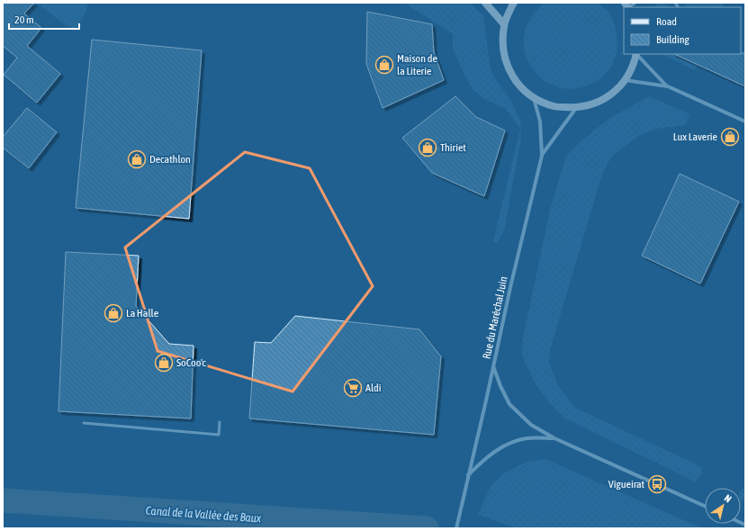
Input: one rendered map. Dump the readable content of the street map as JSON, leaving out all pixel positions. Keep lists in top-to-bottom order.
{
  "streets": {
    "street": ["Rue du Maréchal Juin"]
  },
  "water": ["Canal de la Vallée des Baux"],
  "places": {
    "shop": [
      "Maison de la Literie",
      "Lux Laverie",
      "Thiriet",
      "Decathlon",
      "La Halle",
      "SoCoo'c"
    ],
    "supermarket": ["Aldi"],
    "bus stop": ["Vigueirat"]
  },
  "legend": ["Road", "Building"],
  "scale_bar": "20 m",
  "north": "top right"
}
